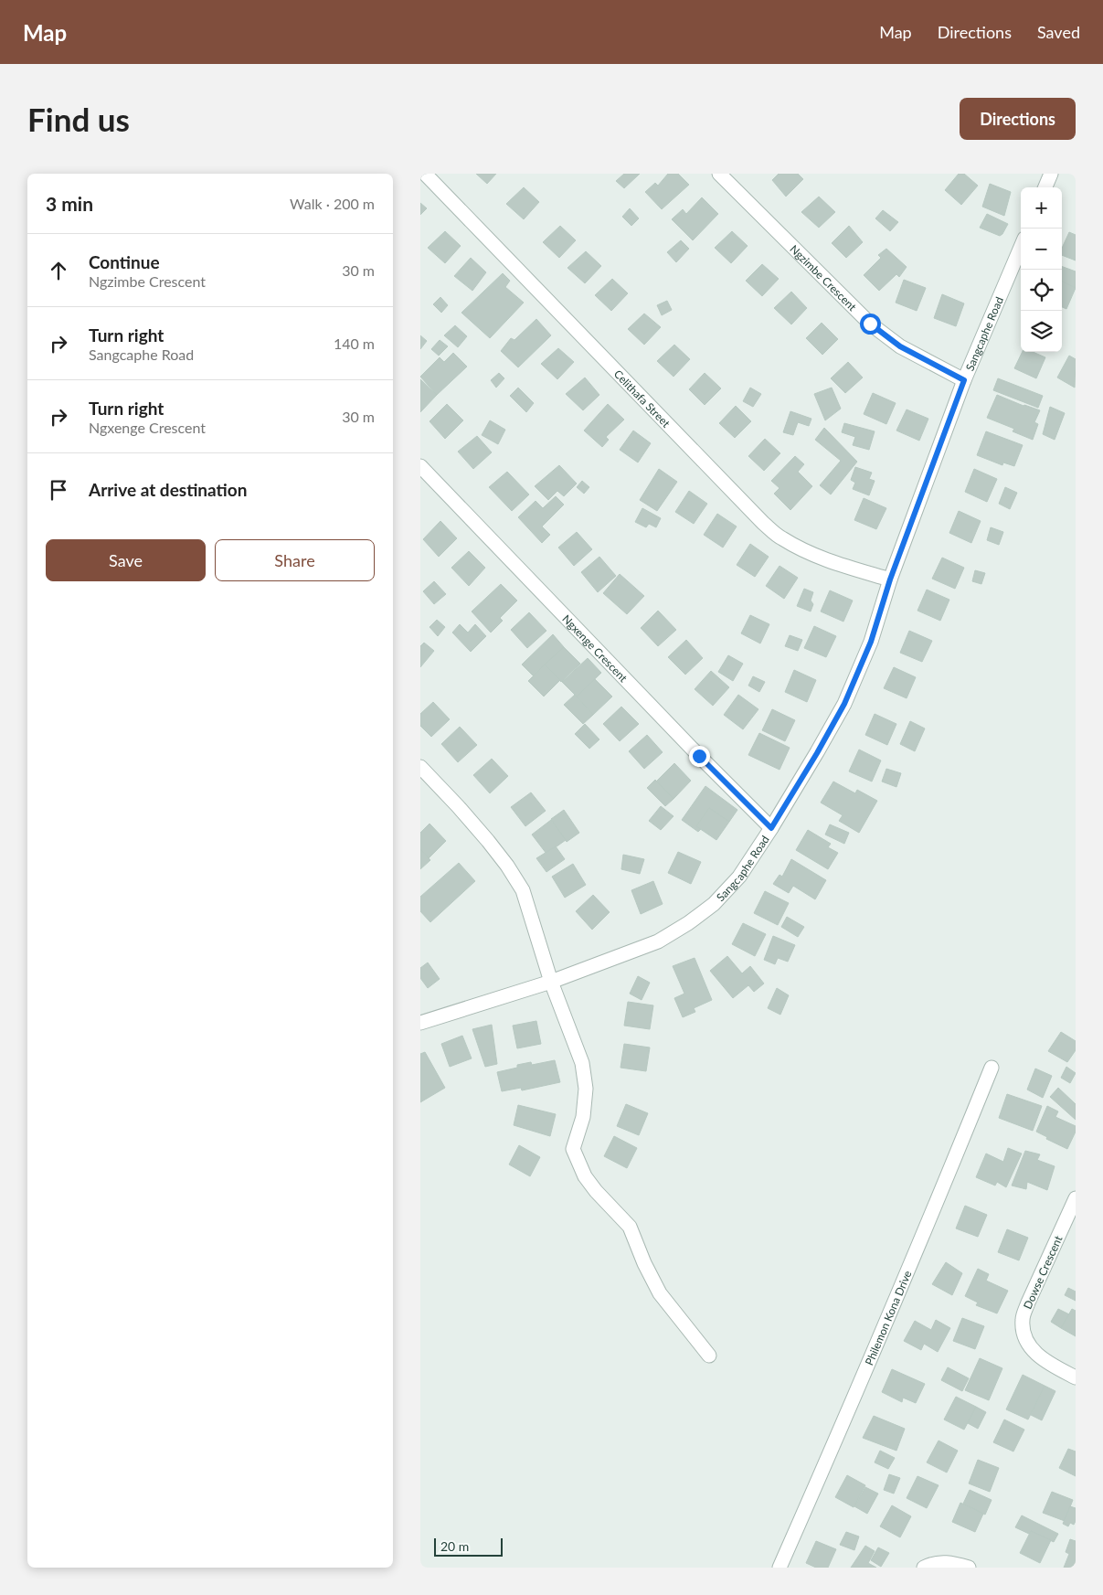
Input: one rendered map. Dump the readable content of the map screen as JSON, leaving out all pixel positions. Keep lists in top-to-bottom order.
{
  "streets": {
    "street": [
      "Ngzimbe Crescent",
      "Sangcaphe Road",
      "Celithafa Street",
      "Ngxenge Crescent",
      "Dowse Crescent",
      "Philemon Kona Drive"
    ]
  },
  "crossings": [
    ["Ngzimbe Crescent", "Sangcaphe Road"],
    ["Sangcaphe Road", "Celithafa Street"],
    ["Sangcaphe Road", "Ngxenge Crescent"]
  ],
  "scale_bar": "20 m",
  "page": {
    "header": "Map",
    "nav": ["Map", "Directions", "Saved"],
    "buttons": [
      "Directions",
      ["Save", "Share"]
    ],
    "title": "Find us",
    "heading": ["3 min", "Walk · 200 m"],
    "map_buttons": ["+", "−"],
    "list": [
      ["Continue", "Ngzimbe Crescent", "30 m"],
      ["Turn right", "Sangcaphe Road", "140 m"],
      ["Turn right", "Ngxenge Crescent", "30 m"],
      "Arrive at destination"
    ],
    "scale": "20 m"
  }
}
